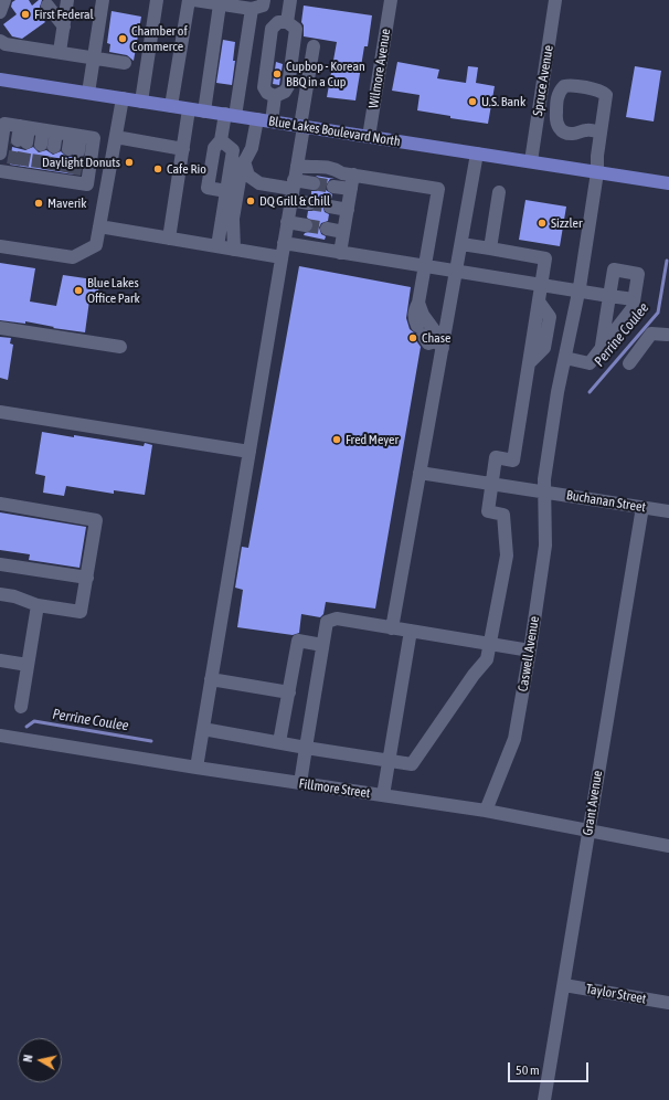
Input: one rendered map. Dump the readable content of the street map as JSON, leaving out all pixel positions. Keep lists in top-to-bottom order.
{
  "streets": {
    "main road": ["Blue Lakes Boulevard North"],
    "street": [
      "Wilmore Avenue",
      "Spruce Avenue",
      "Buchanan Street",
      "Caswell Avenue",
      "Fillmore Street",
      "Grant Avenue",
      "Taylor Street"
    ]
  },
  "crossings": [
    ["Wilmore Avenue", "Blue Lakes Boulevard North"],
    ["Spruce Avenue", "Blue Lakes Boulevard North"],
    ["Blue Lakes Boulevard North", "Caswell Avenue"],
    ["Buchanan Street", "Caswell Avenue"],
    ["Buchanan Street", "Grant Avenue"],
    ["Caswell Avenue", "Fillmore Street"],
    ["Fillmore Street", "Grant Avenue"],
    ["Grant Avenue", "Taylor Street"]
  ],
  "water": ["Perrine Coulee"],
  "places": [
    "First Federal",
    "Chamber of Commerce",
    "Cupbop - Korean BBQ in a Cup",
    "U.S. Bank",
    "Daylight Donuts",
    "Cafe Rio",
    "DQ Grill & Chill",
    "Maverik",
    "Sizzler",
    "Blue Lakes Office Park",
    "Chase",
    "Fred Meyer"
  ],
  "scale_bar": "50 m",
  "north": "left"
}
